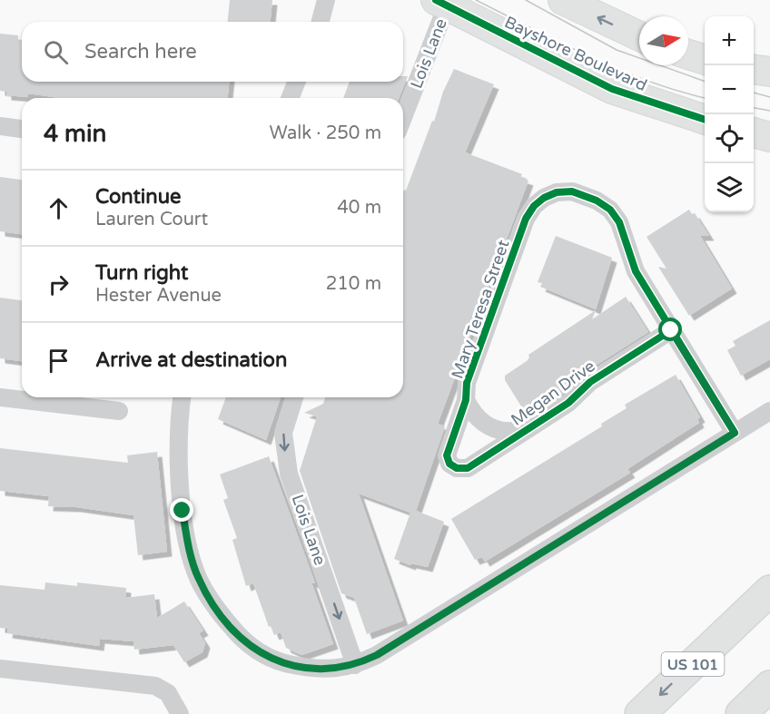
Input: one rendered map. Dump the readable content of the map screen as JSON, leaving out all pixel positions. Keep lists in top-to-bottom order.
{
  "streets": {
    "highway": ["US 101"],
    "main road": ["Bayshore Boulevard"],
    "street": ["Lois Lane", "Mary Teresa Street", "Megan Drive"]
  },
  "crossings": [
    ["Lois Lane", "Bayshore Boulevard"],
    ["Mary Teresa Street", "Megan Drive"]
  ],
  "one_way": ["Lois Lane"],
  "north": "right",
  "page": {
    "map_buttons": ["+", "−"],
    "search": "Search here",
    "heading": ["4 min", "Walk · 250 m"],
    "list": [
      ["Continue", "Lauren Court", "40 m"],
      ["Turn right", "Hester Avenue", "210 m"],
      "Arrive at destination"
    ]
  }
}
